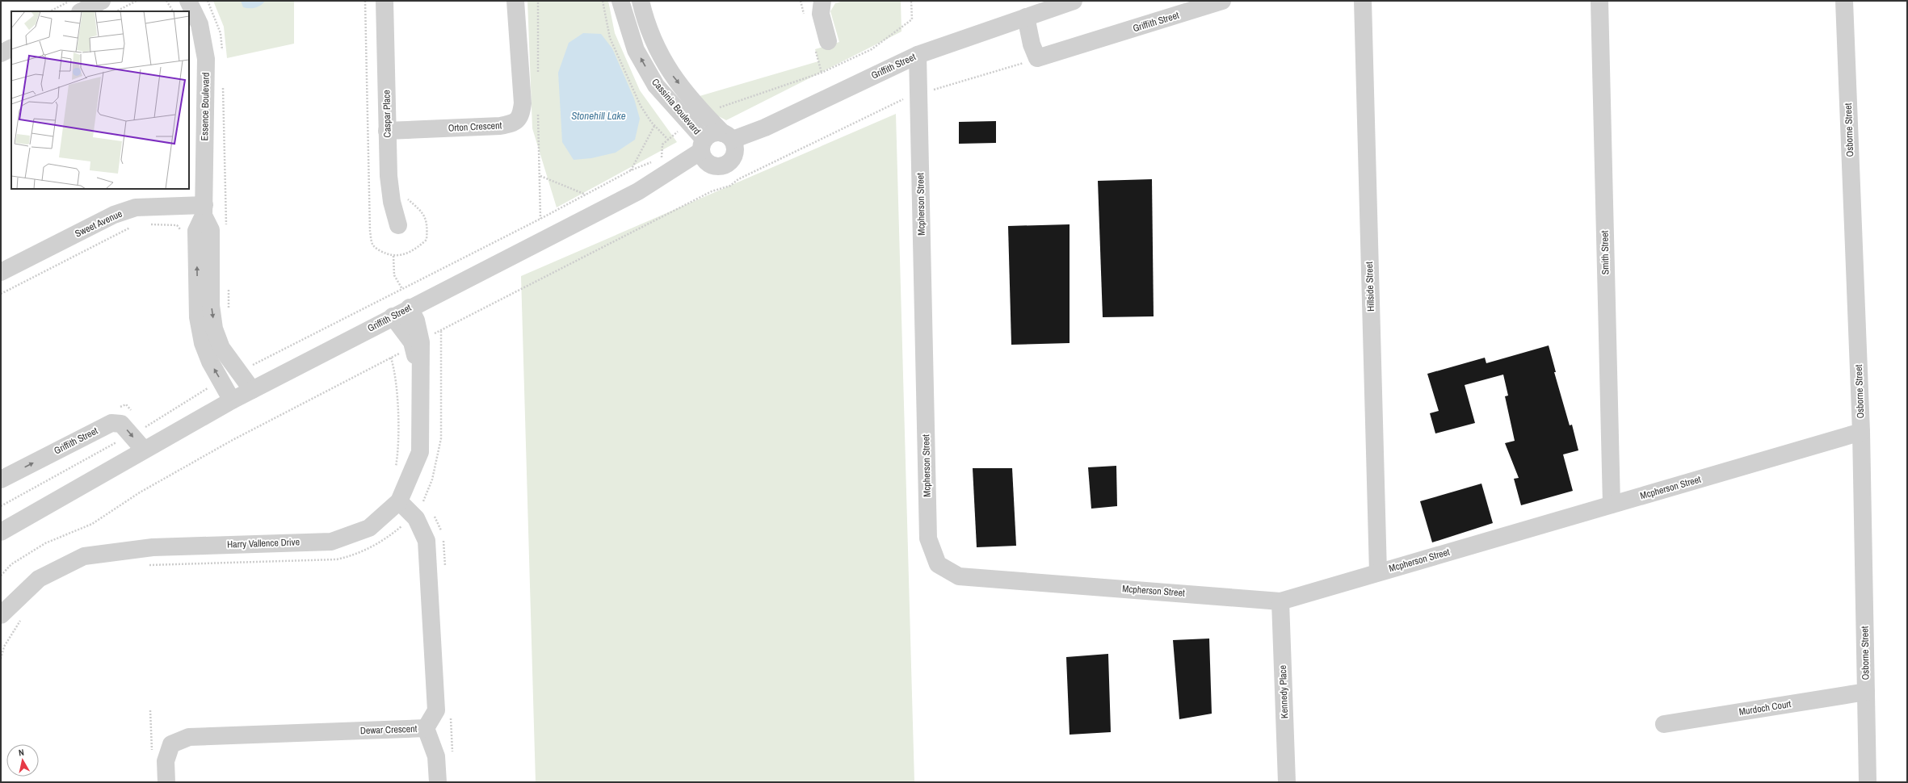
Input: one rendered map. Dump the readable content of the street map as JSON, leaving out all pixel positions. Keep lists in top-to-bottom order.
{
  "streets": {
    "street": [
      "Griffith Street",
      "Essence Boulevard",
      "Cassinia Boulevard",
      "Caspar Place",
      "Orton Crescent",
      "Osborne Street",
      "Mcpherson Street",
      "Sweet Avenue",
      "Smith Street",
      "Hillside Street",
      "Harry Vallence Drive",
      "Kennedy Place",
      "Murdoch Court",
      "Dewar Crescent"
    ]
  },
  "crossings": [
    ["Griffith Street", "Essence Boulevard"],
    ["Griffith Street", "Cassinia Boulevard"],
    ["Griffith Street", "Mcpherson Street"],
    ["Griffith Street", "Harry Vallence Drive"],
    ["Essence Boulevard", "Sweet Avenue"],
    ["Caspar Place", "Orton Crescent"],
    ["Osborne Street", "Mcpherson Street"],
    ["Osborne Street", "Murdoch Court"],
    ["Mcpherson Street", "Smith Street"],
    ["Mcpherson Street", "Hillside Street"],
    ["Mcpherson Street", "Kennedy Place"],
    ["Harry Vallence Drive", "Dewar Crescent"]
  ],
  "water": ["Stonehill Lake"],
  "north": "top"
}
